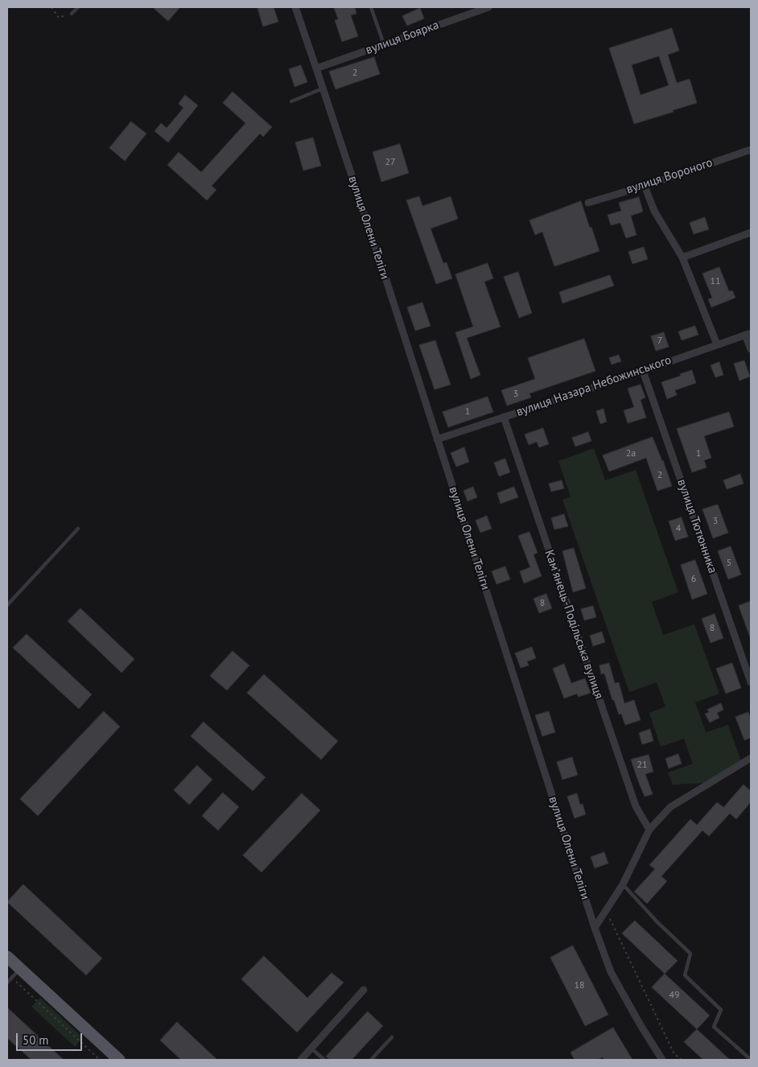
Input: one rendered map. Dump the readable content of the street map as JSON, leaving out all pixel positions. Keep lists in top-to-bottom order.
{
  "streets": {
    "street": [
      "вулиця Боярка",
      "вулиця Вороного",
      "вулиця Олени Теліги",
      "вулиця Назара Небожинського",
      "вулиця Тютюнника",
      "Камʼянець-Подільська вулиця"
    ]
  },
  "crossings": [
    ["вулиця Боярка", "вулиця Олени Теліги"],
    ["вулиця Олени Теліги", "вулиця Назара Небожинського"],
    ["вулиця Назара Небожинського", "вулиця Тютюнника"],
    ["вулиця Назара Небожинського", "Камʼянець-Подільська вулиця"]
  ],
  "house_numbers": [
    "2",
    "27",
    "11",
    "7",
    "3",
    "1",
    "2а",
    "1",
    "2",
    "3",
    "4",
    "5",
    "6",
    "8",
    "8",
    "21",
    "18",
    "49"
  ],
  "scale_bar": "50 m"
}
